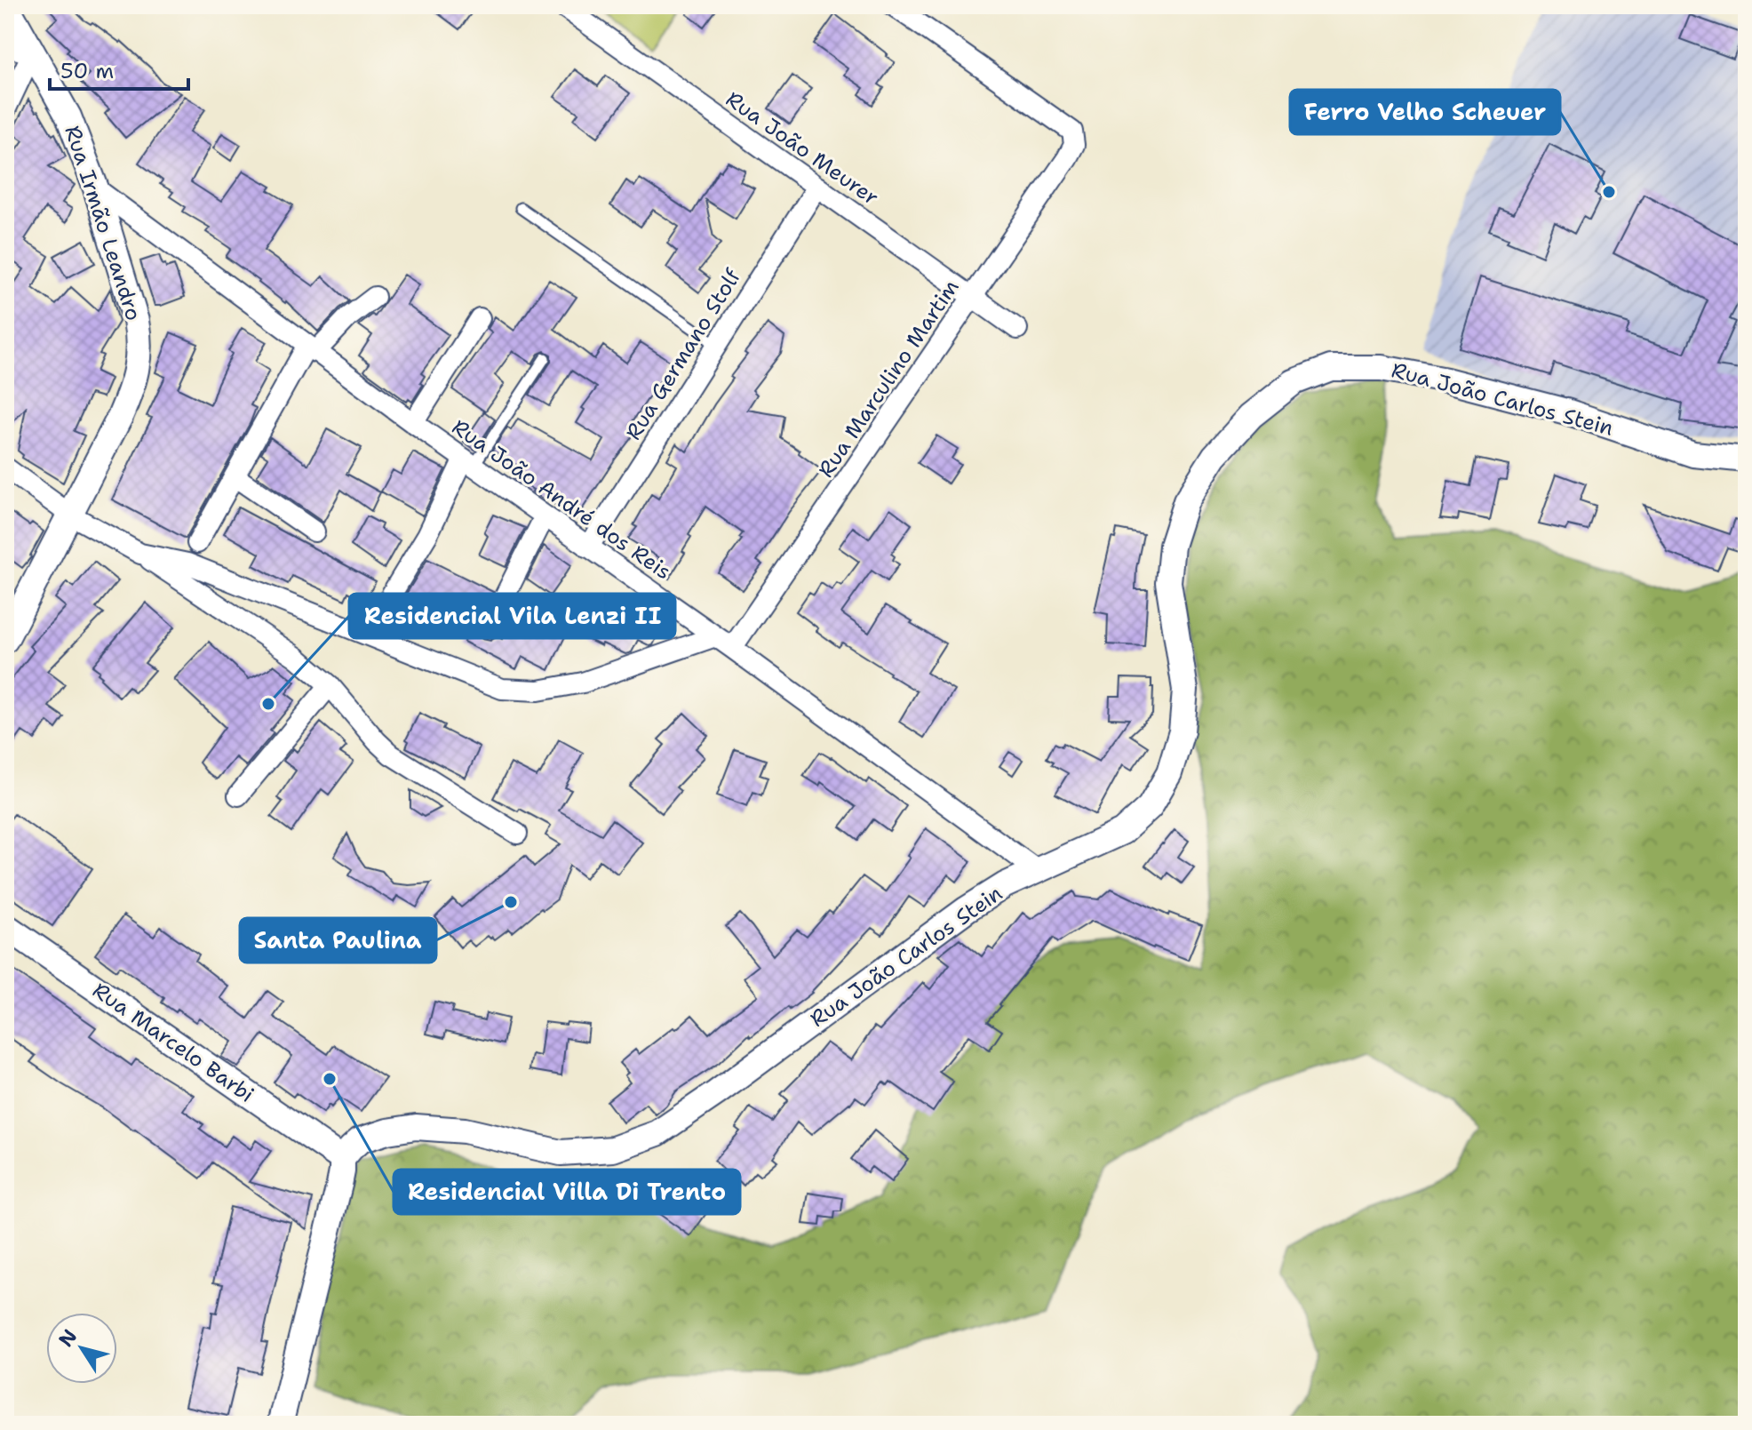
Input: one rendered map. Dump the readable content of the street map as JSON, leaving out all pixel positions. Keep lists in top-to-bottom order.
{
  "streets": {
    "street": [
      "Rua João Meurer",
      "Rua Irmão Leandro",
      "Rua Germano Stolf",
      "Rua Marculino Martim",
      "Rua João Carlos Stein",
      "Rua João André dos Reis",
      "Rua Marcelo Barbi"
    ]
  },
  "crossings": [
    ["Rua João Meurer", "Rua Germano Stolf"],
    ["Rua João Meurer", "Rua Marculino Martim"],
    ["Rua Irmão Leandro", "Rua João André dos Reis"],
    ["Rua Germano Stolf", "Rua João André dos Reis"],
    ["Rua Marculino Martim", "Rua João André dos Reis"],
    ["Rua João Carlos Stein", "Rua João André dos Reis"],
    ["Rua João Carlos Stein", "Rua Marcelo Barbi"]
  ],
  "places": [
    "Ferro Velho Scheuer",
    "Residencial Vila Lenzi II",
    "Santa Paulina",
    "Residencial Villa Di Trento"
  ],
  "scale_bar": "50 m",
  "north": "top left"
}
